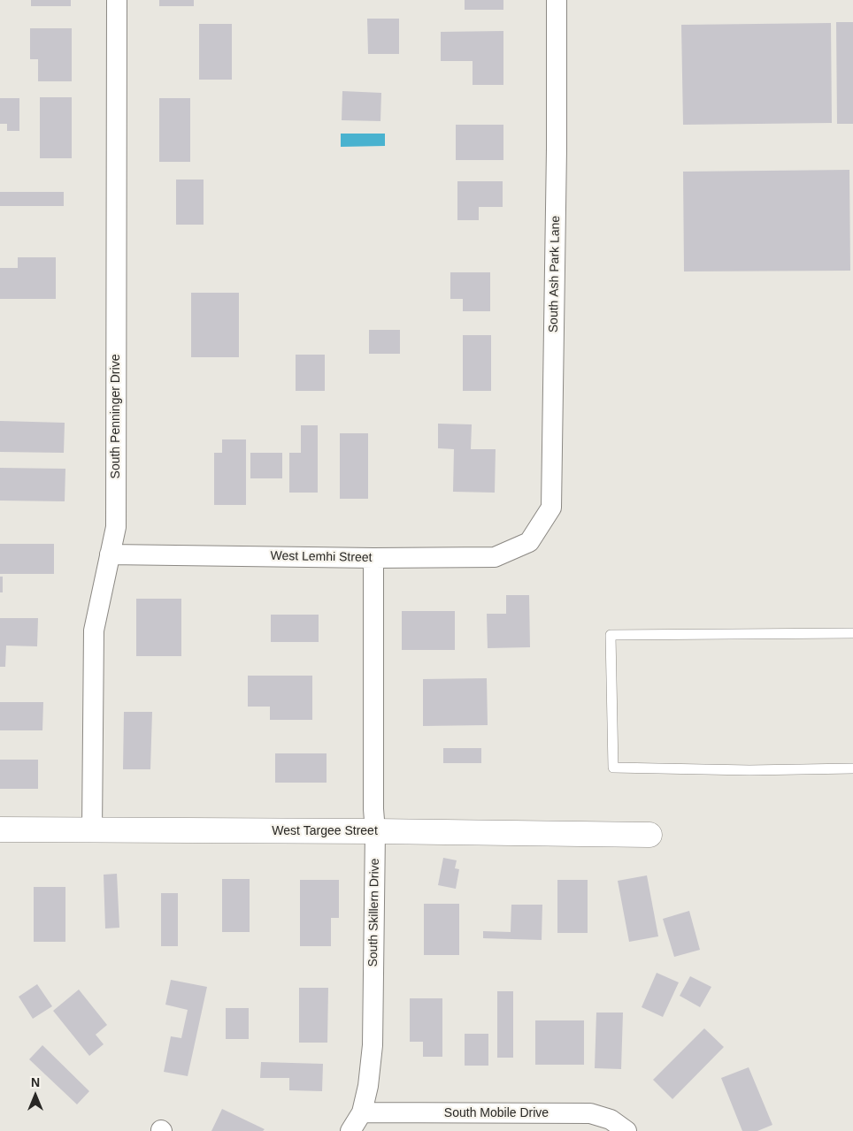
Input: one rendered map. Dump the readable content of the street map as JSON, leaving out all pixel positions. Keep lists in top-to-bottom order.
{
  "streets": {
    "street": [
      "South Ash Park Lane",
      "South Penninger Drive",
      "West Lemhi Street",
      "West Targee Street",
      "South Skillern Drive",
      "South Mobile Drive"
    ]
  },
  "crossings": [
    ["South Ash Park Lane", "West Lemhi Street"],
    ["South Penninger Drive", "West Lemhi Street"],
    ["South Penninger Drive", "West Targee Street"],
    ["West Lemhi Street", "South Skillern Drive"],
    ["West Targee Street", "South Skillern Drive"],
    ["South Skillern Drive", "South Mobile Drive"]
  ],
  "north": "top"
}
